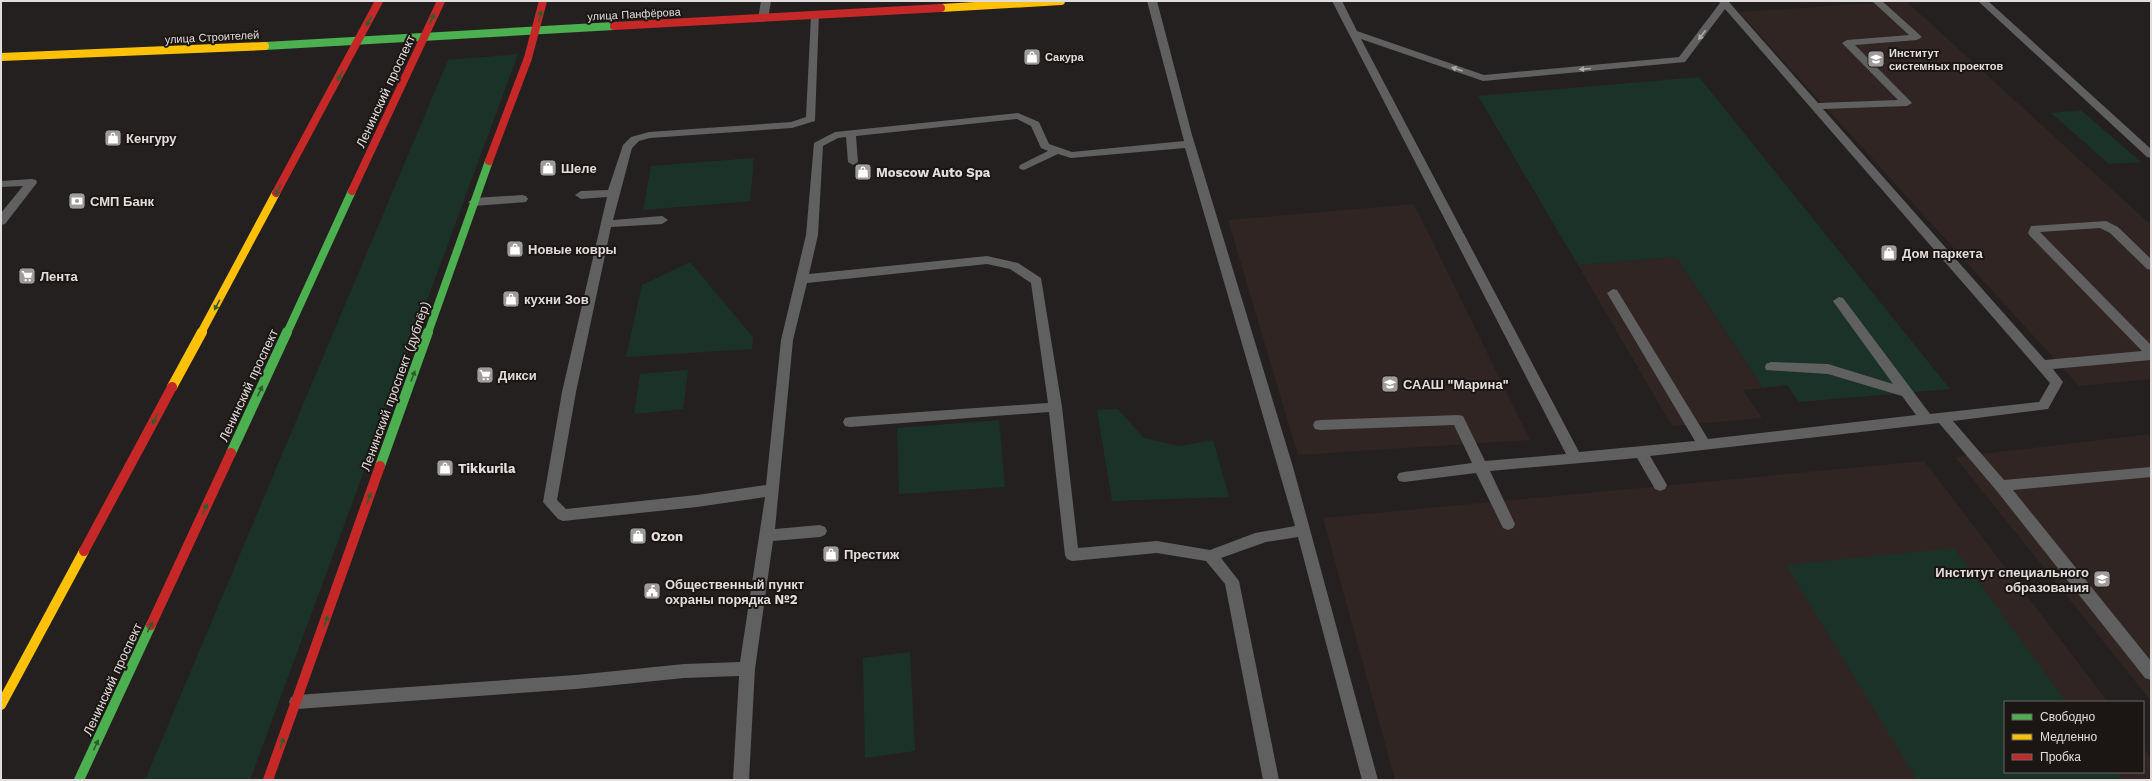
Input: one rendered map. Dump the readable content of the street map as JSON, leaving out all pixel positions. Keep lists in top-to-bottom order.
{
  "streets": {
    "street": [
      "улица Панфёрова",
      "улица Строителей",
      "Ленинский проспект",
      "Ленинский проспект (дублёр)"
    ]
  },
  "crossings": [
    ["улица Панфёрова", "улица Строителей"],
    ["улица Панфёрова", "Ленинский проспект"],
    ["улица Панфёрова", "Ленинский проспект (дублёр)"],
    ["улица Строителей", "Ленинский проспект"]
  ],
  "one_way": ["Ленинский проспект (дублёр)"],
  "places": {
    "shop": [
      "Сакура",
      "Кенгуру",
      "Шеле",
      "Moscow Auto Spa",
      "Новые ковры",
      "Дом паркета",
      "кухни Зов",
      "Tikkurila",
      "Ozon",
      "Престиж"
    ],
    "school or university": ["Институт системных проектов", "СААШ \"Марина\"", "Институт специального образования"],
    "bank": ["СМП Банк"],
    "supermarket": ["Лента", "Дикси"],
    "public building": ["Общественный пункт охраны порядка №2"]
  },
  "legend": ["Свободно", "Медленно", "Пробка"]
}
